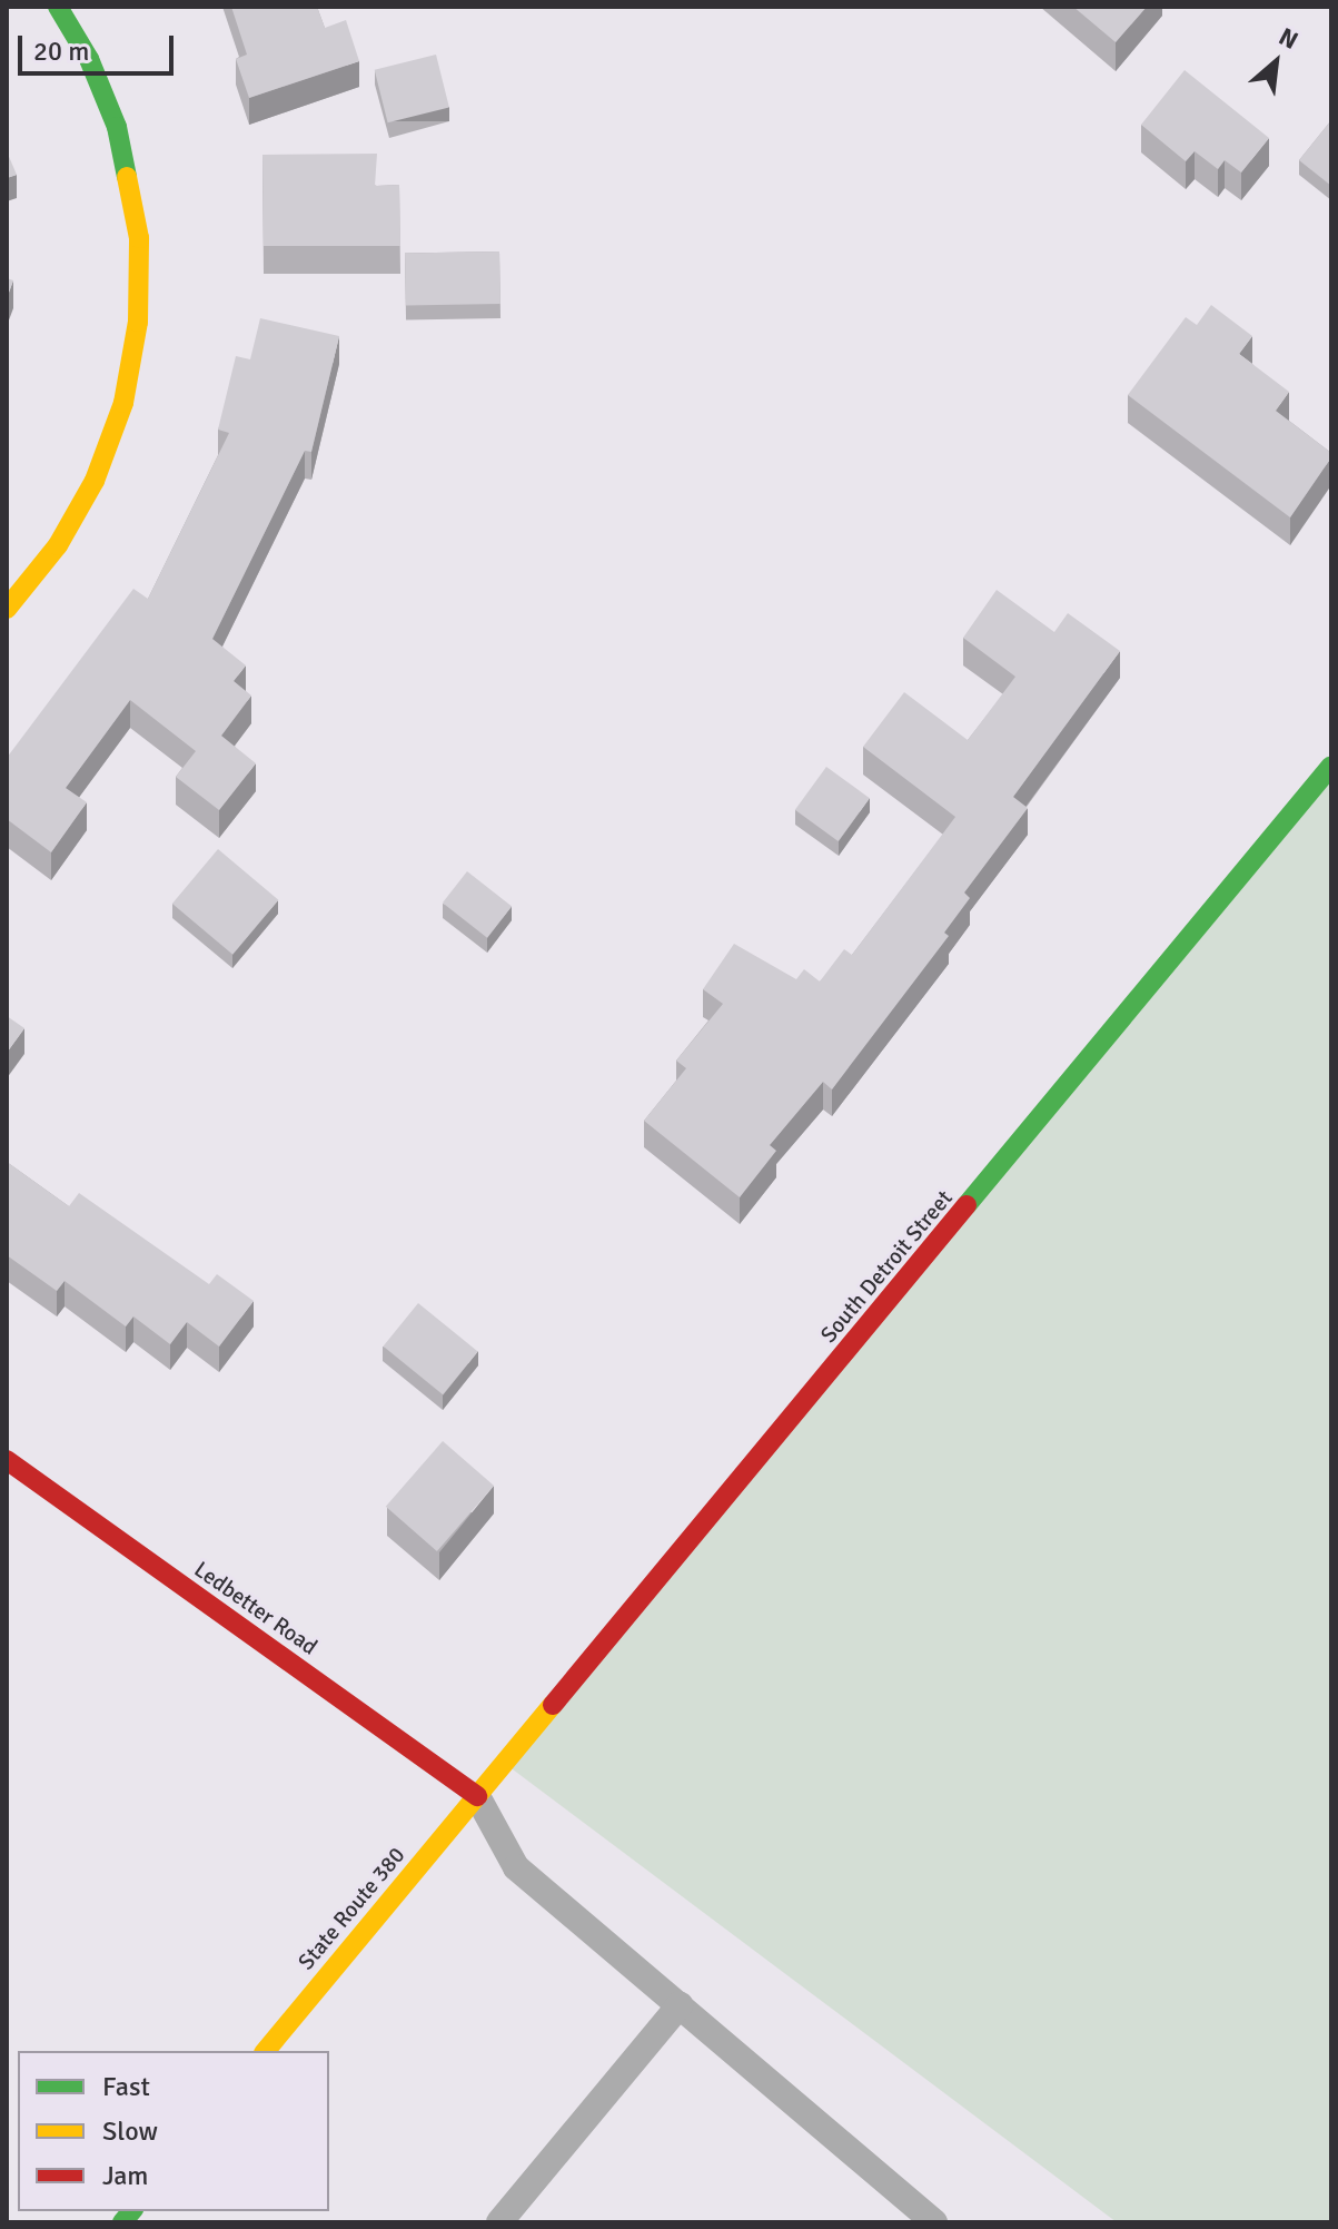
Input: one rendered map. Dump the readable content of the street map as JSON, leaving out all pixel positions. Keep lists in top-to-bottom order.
{
  "streets": {
    "main road": ["South Detroit Street", "Ledbetter Road", "State Route 380"]
  },
  "crossings": [
    ["South Detroit Street", "Ledbetter Road"],
    ["South Detroit Street", "State Route 380"],
    ["Ledbetter Road", "State Route 380"]
  ],
  "legend": ["Fast", "Slow", "Jam"],
  "scale_bar": "20 m",
  "north": "top right"
}
